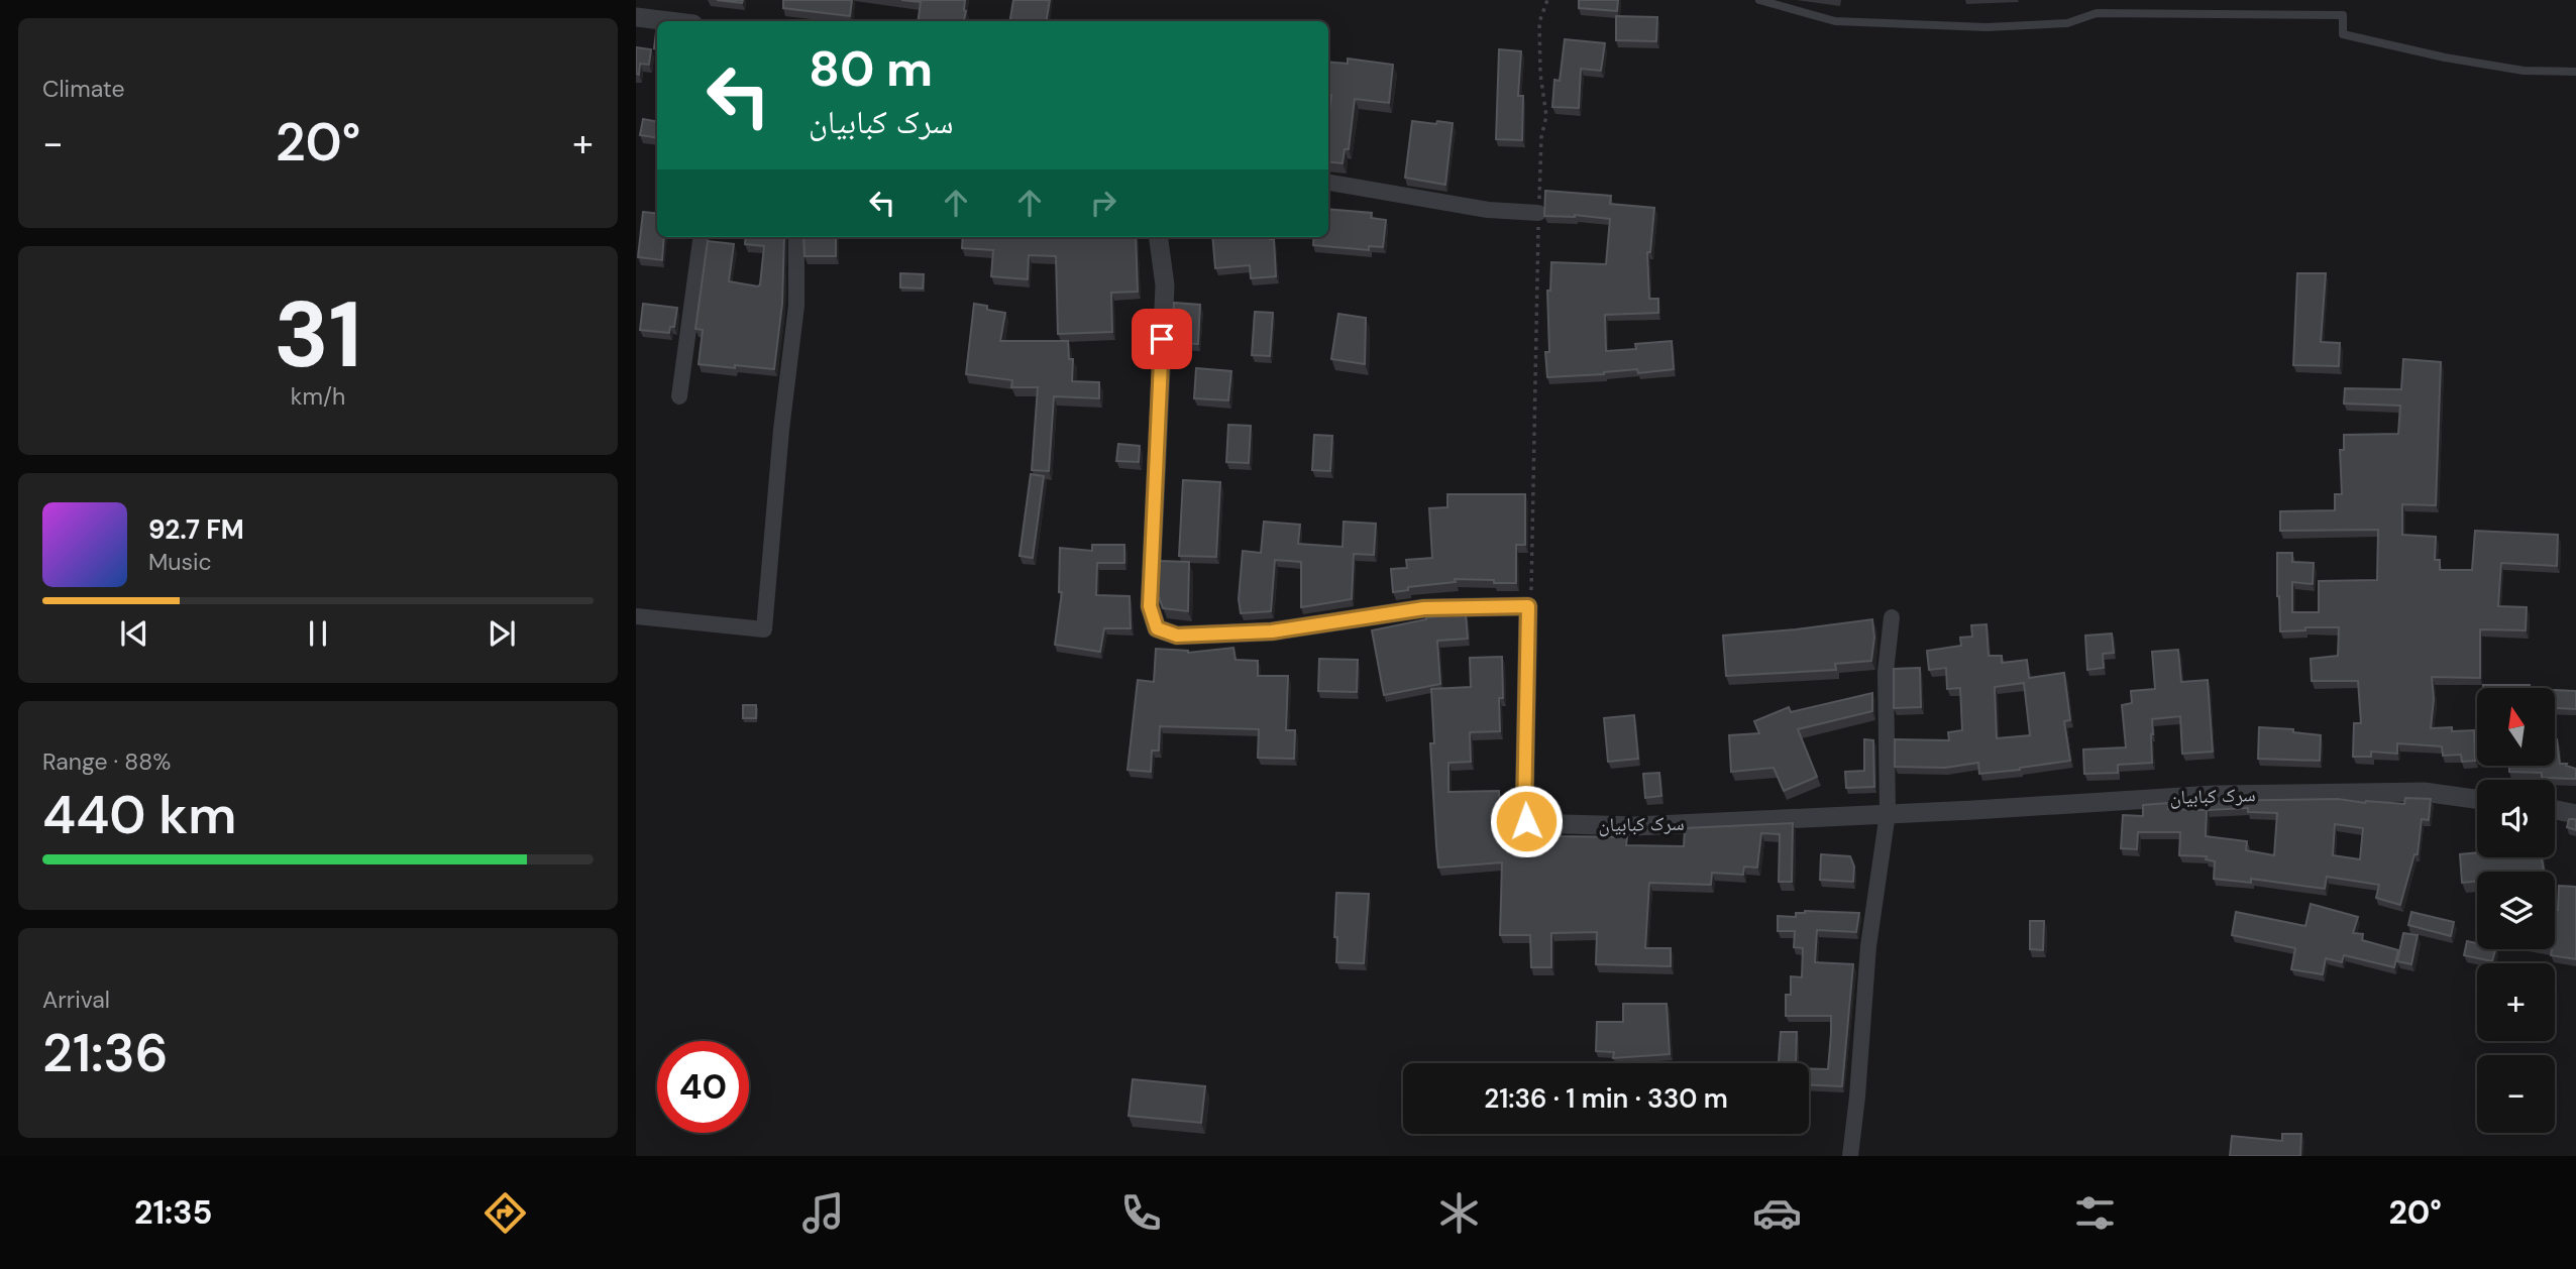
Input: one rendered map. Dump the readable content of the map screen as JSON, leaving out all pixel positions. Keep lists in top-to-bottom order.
{
  "streets": {
    "street": ["سرک کبابیان"]
  },
  "north": "top",
  "page": {
    "tile": [
      "Climate",
      ["31", "km/h"],
      ["Range · 88%", "440 km"],
      ["Arrival", "21:36"]
    ],
    "turn": ["80 m", "سرک کبابیان"],
    "heat": ["−", "20°", "+"],
    "song": ["92.7 FM", "Music"],
    "map_buttons": ["+", "−"],
    "limit": "40",
    "trip": "21:36 · 1 min · 330 m",
    "tabs": ["21:35", "20°"]
  }
}
